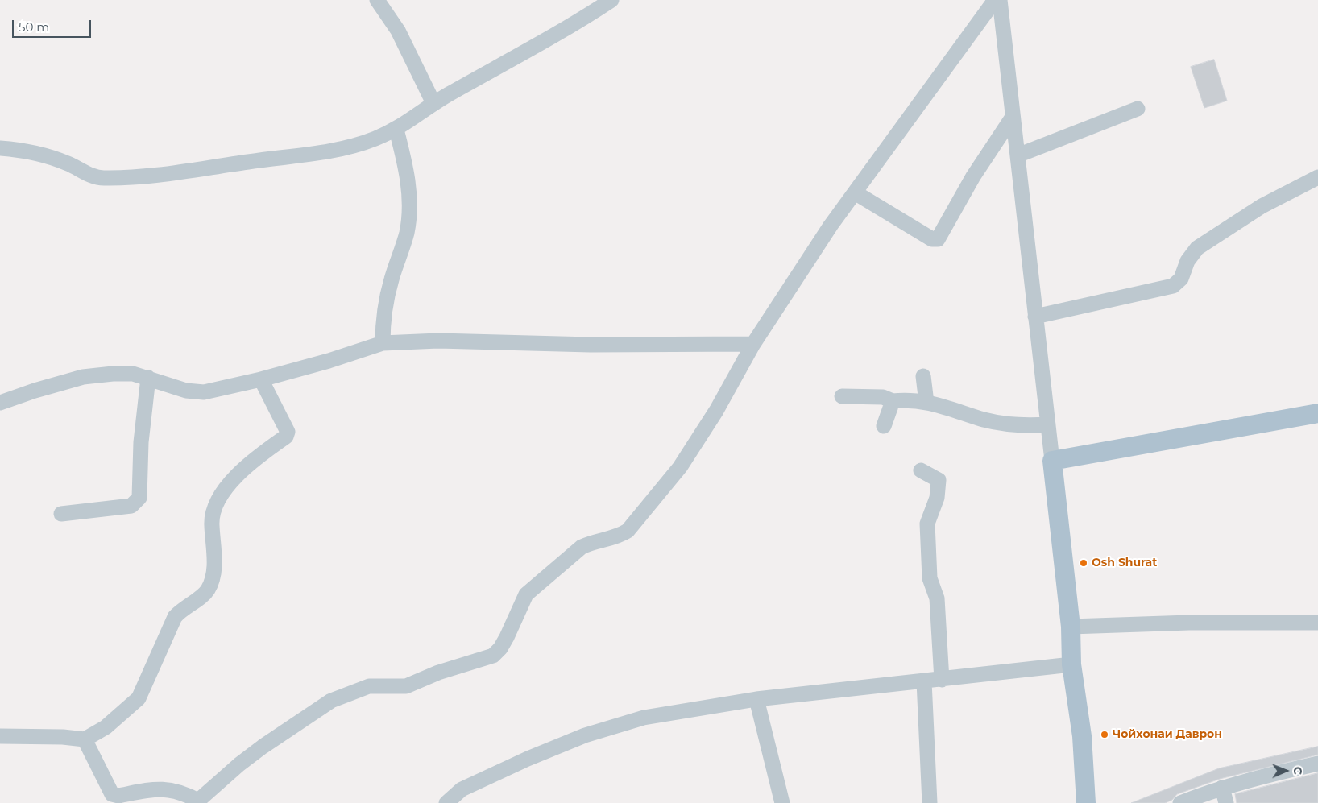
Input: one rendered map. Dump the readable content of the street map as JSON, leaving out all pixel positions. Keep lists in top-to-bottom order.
{
  "places": ["Osh Shurat", "Чойхонаи Даврон"],
  "scale_bar": "50 m",
  "north": "right"
}
